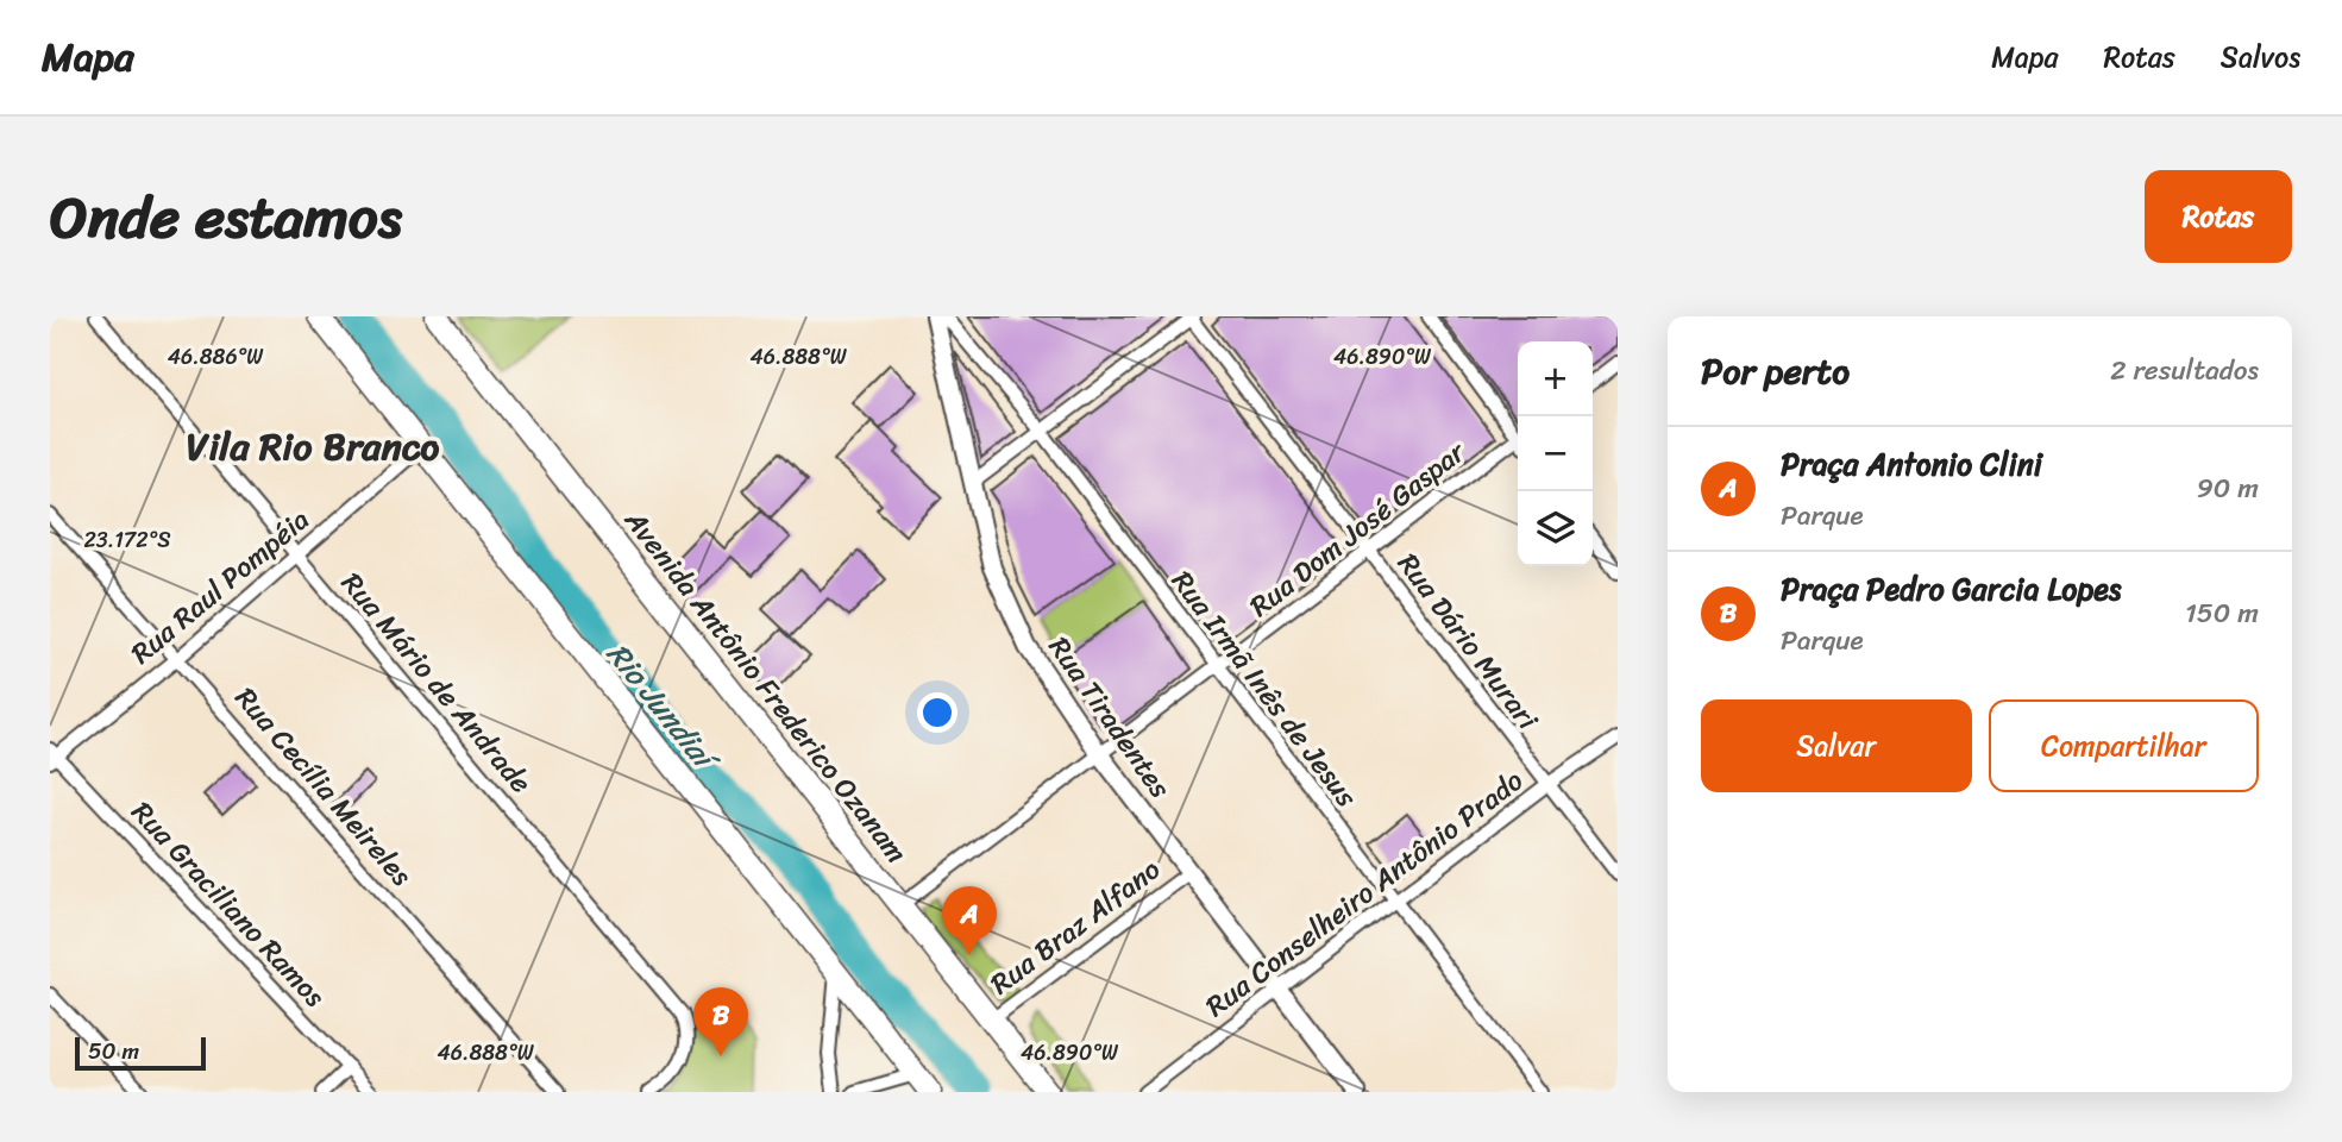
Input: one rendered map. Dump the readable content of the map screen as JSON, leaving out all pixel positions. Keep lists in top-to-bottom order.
{
  "streets": {
    "main road": ["Avenida Antônio Frederico Ozanam"],
    "street": [
      "Rua Dom José Gaspar",
      "Rua Raul Pompéia",
      "Rua Dário Murari",
      "Rua Mário de Andrade",
      "Rua Irmã Inês de Jesus",
      "Rua Tiradentes",
      "Rua Cecília Meireles",
      "Rua Conselheiro Antônio Prado",
      "Rua Graciliano Ramos",
      "Rua Braz Alfano"
    ]
  },
  "crossings": [
    ["Rua Dom José Gaspar", "Rua Dário Murari"],
    ["Rua Dom José Gaspar", "Avenida Antônio Frederico Ozanam"],
    ["Rua Dom José Gaspar", "Rua Irmã Inês de Jesus"],
    ["Rua Dom José Gaspar", "Rua Tiradentes"],
    ["Rua Raul Pompéia", "Rua Mário de Andrade"],
    ["Rua Raul Pompéia", "Rua Cecília Meireles"],
    ["Rua Raul Pompéia", "Rua Graciliano Ramos"],
    ["Rua Dário Murari", "Rua Conselheiro Antônio Prado"],
    ["Avenida Antônio Frederico Ozanam", "Rua Braz Alfano"],
    ["Rua Irmã Inês de Jesus", "Rua Conselheiro Antônio Prado"],
    ["Rua Tiradentes", "Rua Conselheiro Antônio Prado"],
    ["Rua Tiradentes", "Rua Braz Alfano"]
  ],
  "districts": ["Vila Rio Branco"],
  "water": ["Rio Jundiaí"],
  "scale_bar": "50 m",
  "page": {
    "header": "Mapa",
    "nav": ["Mapa", "Rotas", "Salvos"],
    "title": "Onde estamos",
    "buttons": [
      "Rotas",
      ["Salvar", "Compartilhar"]
    ],
    "heading": ["Por perto", "2 resultados"],
    "map_buttons": ["+", "−"],
    "list": [
      {
        "mark": "A",
        "name": "Praça Antonio Clini",
        "note": "Parque",
        "value": "90 m"
      },
      {
        "mark": "B",
        "name": "Praça Pedro Garcia Lopes",
        "note": "Parque",
        "value": "150 m"
      }
    ],
    "pins": ["A", "B"],
    "scale": "50 m"
  },
  "coordinates": [
    "46.886°W",
    "46.888°W",
    "46.890°W",
    "23.172°S"
  ]
}
